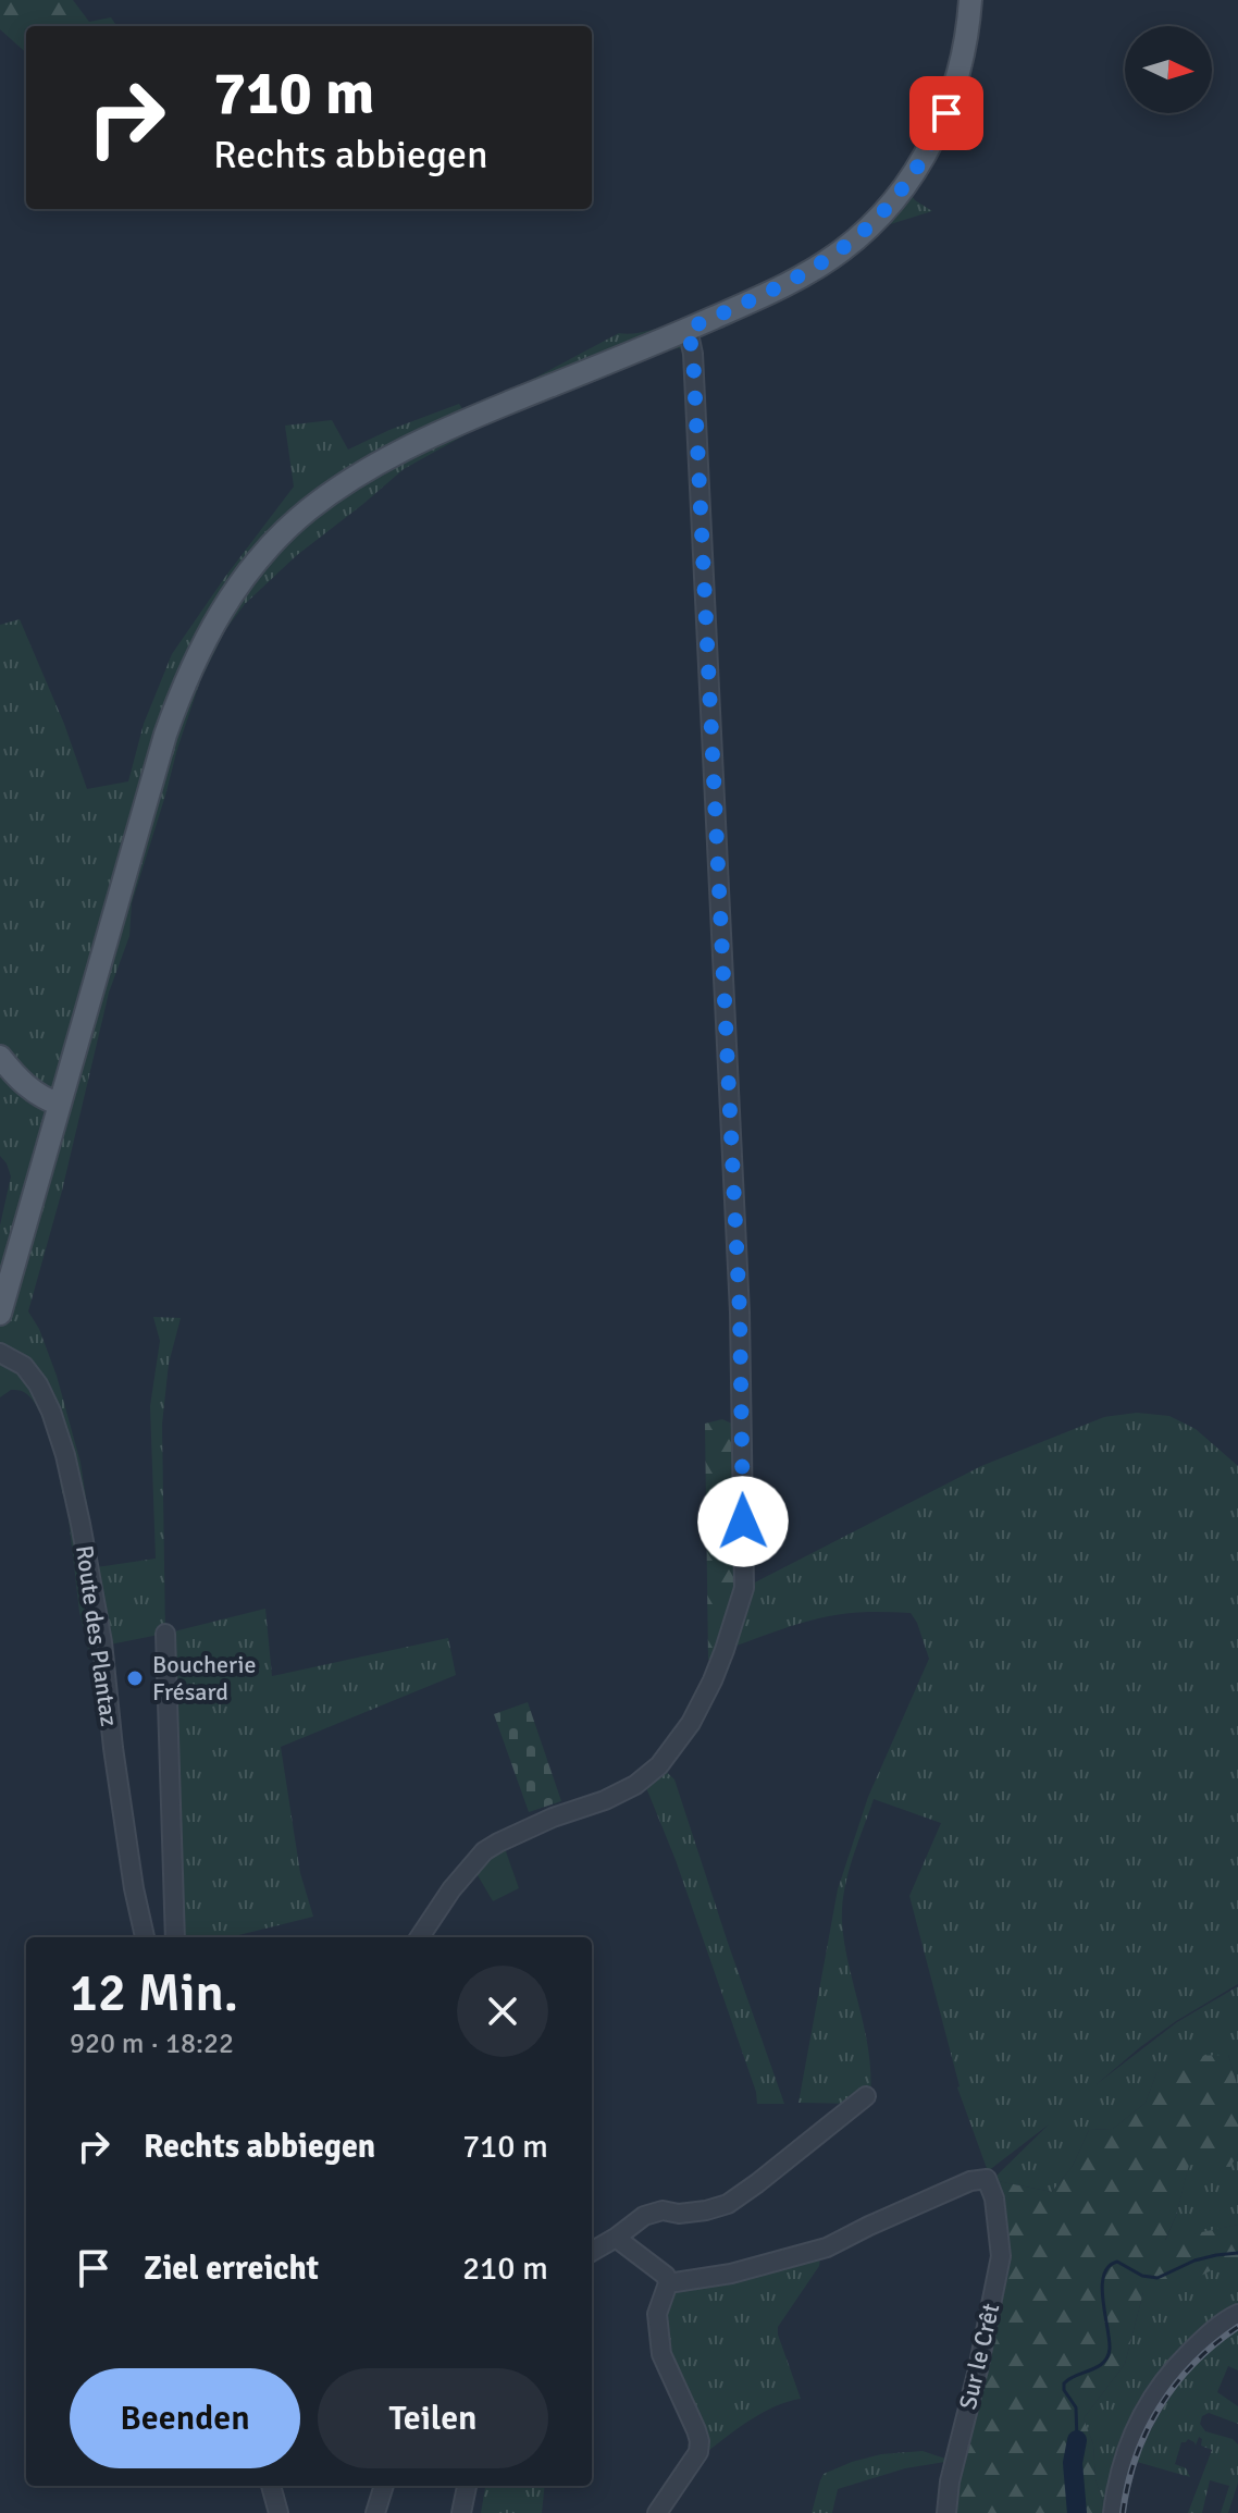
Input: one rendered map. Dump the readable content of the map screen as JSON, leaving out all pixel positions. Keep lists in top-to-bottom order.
{
  "streets": {
    "street": ["Route des Plantaz", "Sur le Crêt"]
  },
  "places": ["Boucherie Frésard"],
  "north": "right",
  "page": {
    "turn": ["710 m", "Rechts abbiegen"],
    "heading": ["12 Min.", "920 m · 18:22"],
    "list": [
      {
        "name": "Rechts abbiegen",
        "value": "710 m"
      },
      {
        "name": "Ziel erreicht",
        "value": "210 m"
      }
    ],
    "buttons": ["Beenden", "Teilen"]
  }
}
